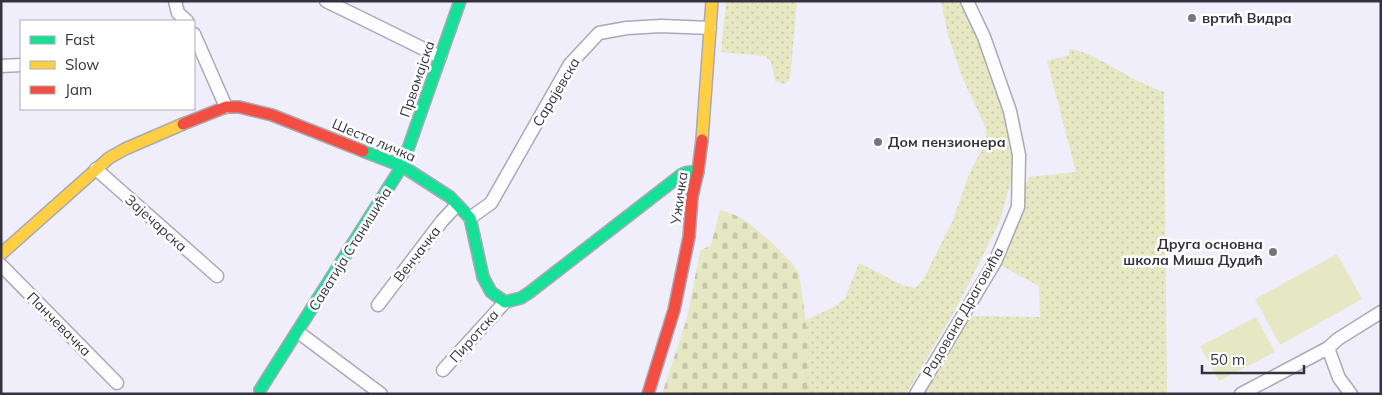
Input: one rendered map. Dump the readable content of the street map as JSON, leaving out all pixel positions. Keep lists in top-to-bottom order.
{
  "streets": {
    "street": [
      "Првомајска",
      "Сарајевска",
      "Шеста личка",
      "Ужичка",
      "Зајечарска",
      "Саватија Станишића",
      "Венчачка",
      "Радована Драговића",
      "Панчевачка",
      "Пиротска"
    ]
  },
  "crossings": [
    ["Првомајска", "Шеста личка"],
    ["Првомајска", "Саватија Станишића"],
    ["Сарајевска", "Шеста личка"],
    ["Сарајевска", "Ужичка"],
    ["Шеста личка", "Саватија Станишића"],
    ["Шеста личка", "Венчачка"]
  ],
  "places": ["вртић Видра", "Дом пензионера", "Друга основна школа Миша Дудић"],
  "legend": ["Fast", "Slow", "Jam"],
  "scale_bar": "50 m"
}
